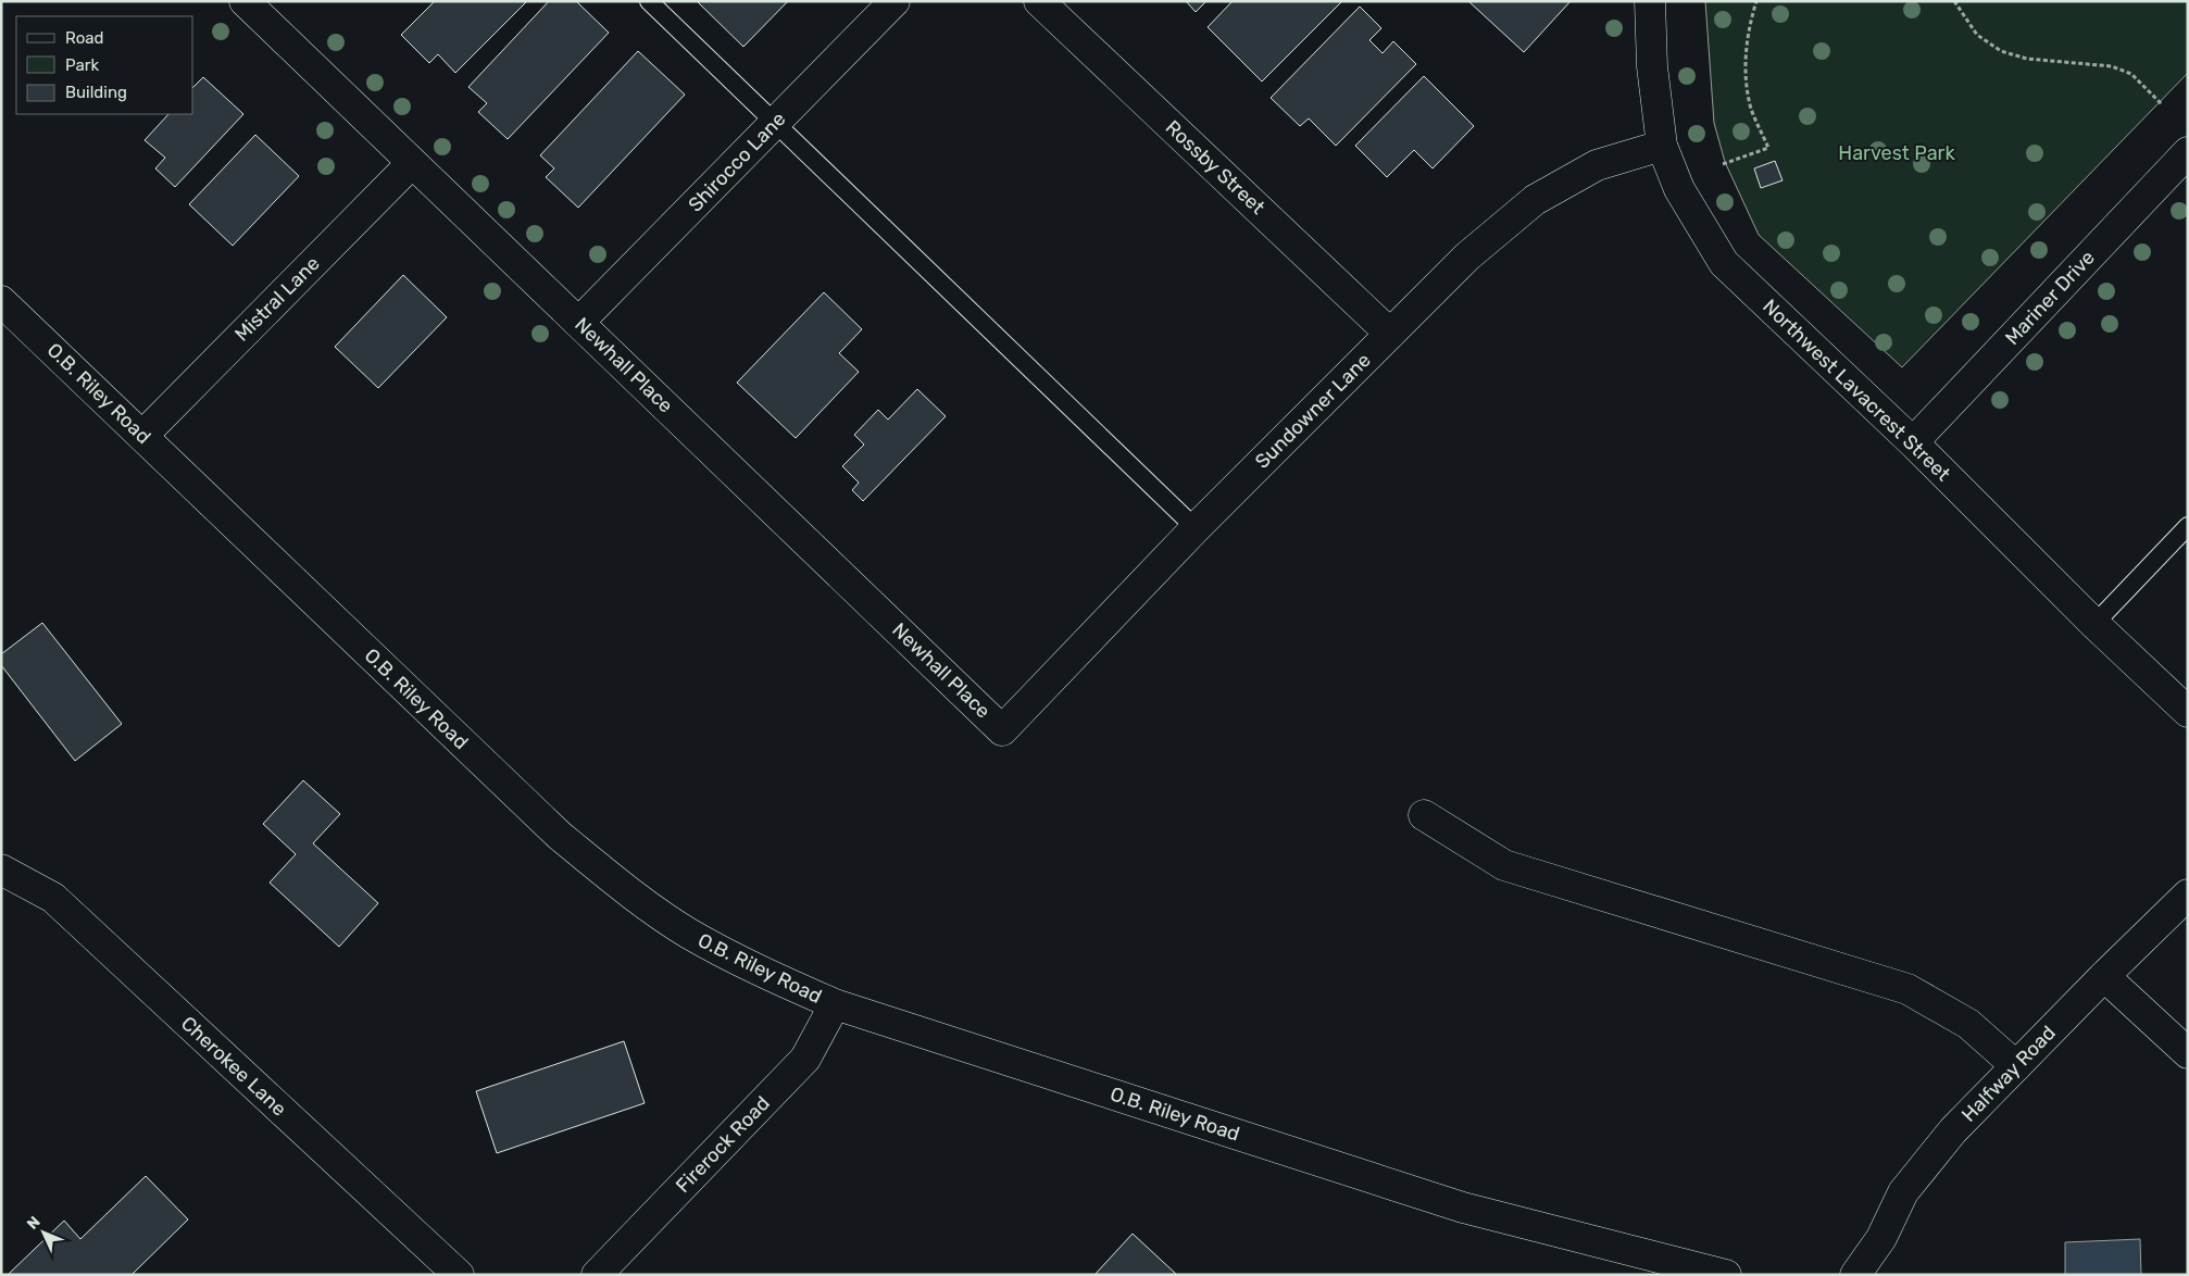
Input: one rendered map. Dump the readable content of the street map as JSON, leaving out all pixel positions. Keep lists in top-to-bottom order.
{
  "streets": {
    "street": [
      "Shirocco Lane",
      "Rossby Street",
      "Mariner Drive",
      "Mistral Lane",
      "Newhall Place",
      "Northwest Lavacrest Street",
      "O.B. Riley Road",
      "Sundowner Lane",
      "Cherokee Lane",
      "Halfway Road",
      "Firerock Road"
    ]
  },
  "crossings": [
    ["Shirocco Lane", "Newhall Place"],
    ["Rossby Street", "Sundowner Lane"],
    ["Mariner Drive", "Northwest Lavacrest Street"],
    ["Mistral Lane", "Newhall Place"],
    ["Mistral Lane", "O.B. Riley Road"],
    ["Newhall Place", "Sundowner Lane"],
    ["Northwest Lavacrest Street", "Sundowner Lane"],
    ["O.B. Riley Road", "Firerock Road"]
  ],
  "parks": ["Harvest Park"],
  "legend": ["Road", "Park", "Building"],
  "north": "top left"
}
